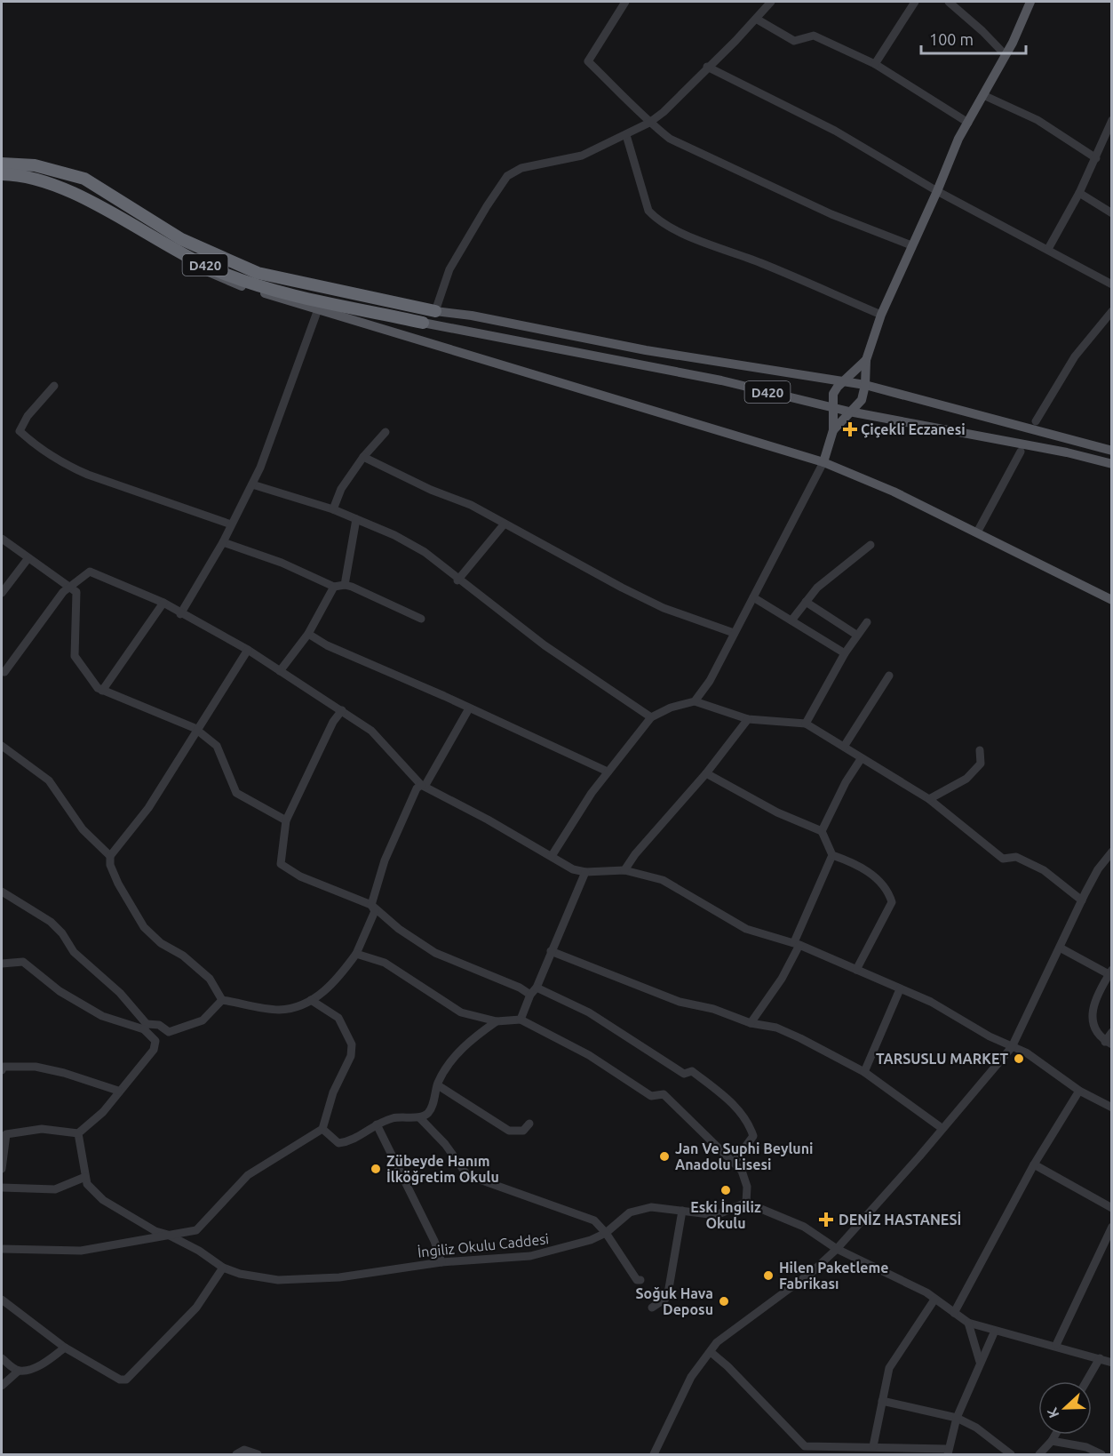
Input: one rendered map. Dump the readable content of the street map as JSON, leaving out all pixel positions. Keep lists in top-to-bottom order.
{
  "streets": {
    "highway": ["D420"],
    "street": ["İngiliz Okulu Caddesi"]
  },
  "places": {
    "health": ["Çiçekli Eczanesi", "DENİZ HASTANESİ"],
    "other": [
      "TARSUSLU MARKET",
      "Jan Ve Suphi Beyluni Anadolu Lisesi",
      "Zübeyde Hanım İlköğretim Okulu",
      "Eski İngiliz Okulu",
      "Hilen Paketleme Fabrikası",
      "Soğuk Hava Deposu"
    ]
  },
  "scale_bar": "100 m",
  "north": "left"
}
